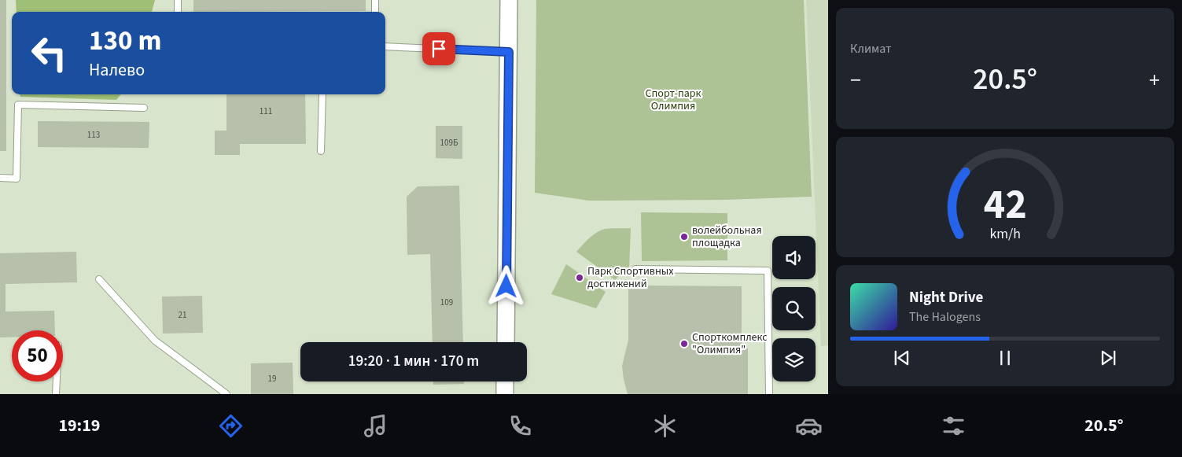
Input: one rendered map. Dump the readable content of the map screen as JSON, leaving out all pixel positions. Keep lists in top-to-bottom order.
{
  "parks": ["Спорт-парк Олимпия"],
  "places": ["волейбольная площадка", "Парк Спортивных достижений", "Спорткомплекс \"Олимпия\""],
  "house_numbers": [
    "111",
    "113",
    "109Б",
    "109",
    "21",
    "19"
  ],
  "page": {
    "tile": "Климат",
    "turn": ["130 m", "Налево"],
    "heat": ["−", "20.5°", "+"],
    "song": ["Night Drive", "The Halogens"],
    "limit": "50",
    "trip": "19:20 · 1 мин · 170 m",
    "tabs": ["19:19", "20.5°"],
    "gauge": ["42", "km/h"]
  }
}
